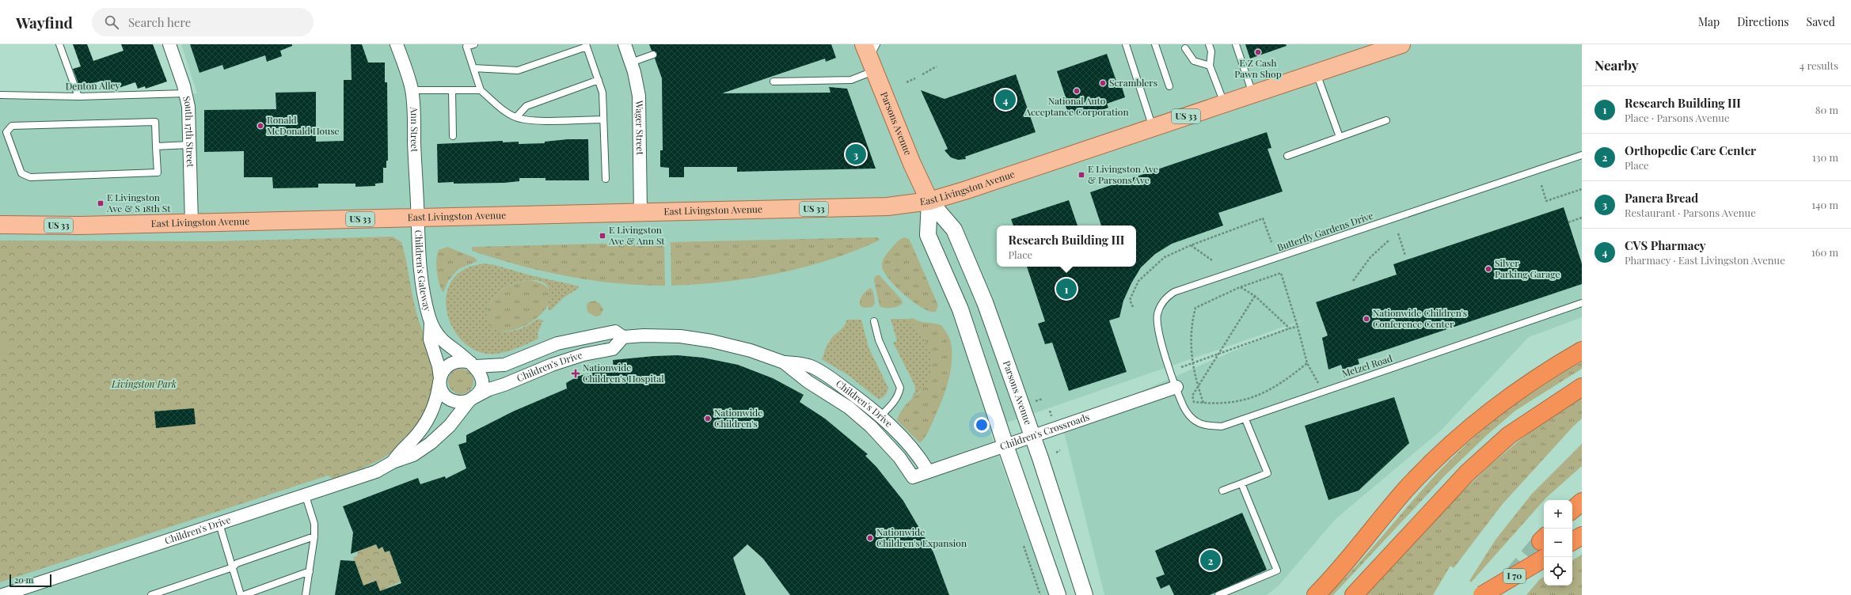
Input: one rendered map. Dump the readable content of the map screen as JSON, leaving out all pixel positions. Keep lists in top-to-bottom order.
{
  "streets": {
    "highway": ["I 70"],
    "main road": ["US 33", "Parsons Avenue", "East Livingston Avenue"],
    "street": [
      "Wager Street",
      "Ann Street",
      "South 17th Street",
      "Children's Gateway",
      "Children's Drive",
      "Children's Crossroads"
    ],
    "lane": ["Denton Alley", "Butterfly Gardens Drive", "Metzel Road"]
  },
  "crossings": [
    ["Denton Alley", "South 17th Street"],
    ["Parsons Avenue", "East Livingston Avenue"],
    ["Parsons Avenue", "Children's Crossroads"],
    ["Wager Street", "East Livingston Avenue"],
    ["Ann Street", "East Livingston Avenue"],
    ["Ann Street", "Children's Gateway"],
    ["South 17th Street", "East Livingston Avenue"],
    ["East Livingston Avenue", "Children's Gateway"],
    ["Butterfly Gardens Drive", "Metzel Road"],
    ["Butterfly Gardens Drive", "Children's Crossroads"],
    ["Children's Gateway", "Children's Drive"],
    ["Metzel Road", "Children's Crossroads"],
    ["Children's Drive", "Children's Crossroads"]
  ],
  "parks": ["Livingston Park"],
  "places": {
    "other": [
      "E Z Cash Pawn Shop",
      "Scramblers",
      "National Auto Acceptance Corporation",
      "Ronald McDonald House",
      "Silver Parking Garage",
      "Nationwide Children's Conference Center",
      "Nationwide Children's",
      "Nationwide Children's Expansion"
    ],
    "transit": ["E Livingston Ave & Parsons Ave", "E Livingston Ave & S 18th St", "E Livingston Ave & Ann St"],
    "health": ["Nationwide Children's Hospital"]
  },
  "scale_bar": "20 m",
  "page": {
    "header": "Wayfind",
    "search": "Search here",
    "nav": ["Map", "Directions", "Saved"],
    "heading": ["Nearby", "4 results"],
    "list": [
      {
        "mark": "1",
        "name": "Research Building III",
        "note": "Place · Parsons Avenue",
        "value": "80 m"
      },
      {
        "mark": "2",
        "name": "Orthopedic Care Center",
        "note": "Place",
        "value": "130 m"
      },
      {
        "mark": "3",
        "name": "Panera Bread",
        "note": "Restaurant · Parsons Avenue",
        "value": "140 m"
      },
      {
        "mark": "4",
        "name": "CVS Pharmacy",
        "note": "Pharmacy · East Livingston Avenue",
        "value": "160 m"
      }
    ],
    "pins": [
      "4",
      "3",
      "1",
      "2"
    ],
    "popup": ["Research Building III", "Place"],
    "map_buttons": ["+", "−"],
    "scale": "20 m"
  }
}
